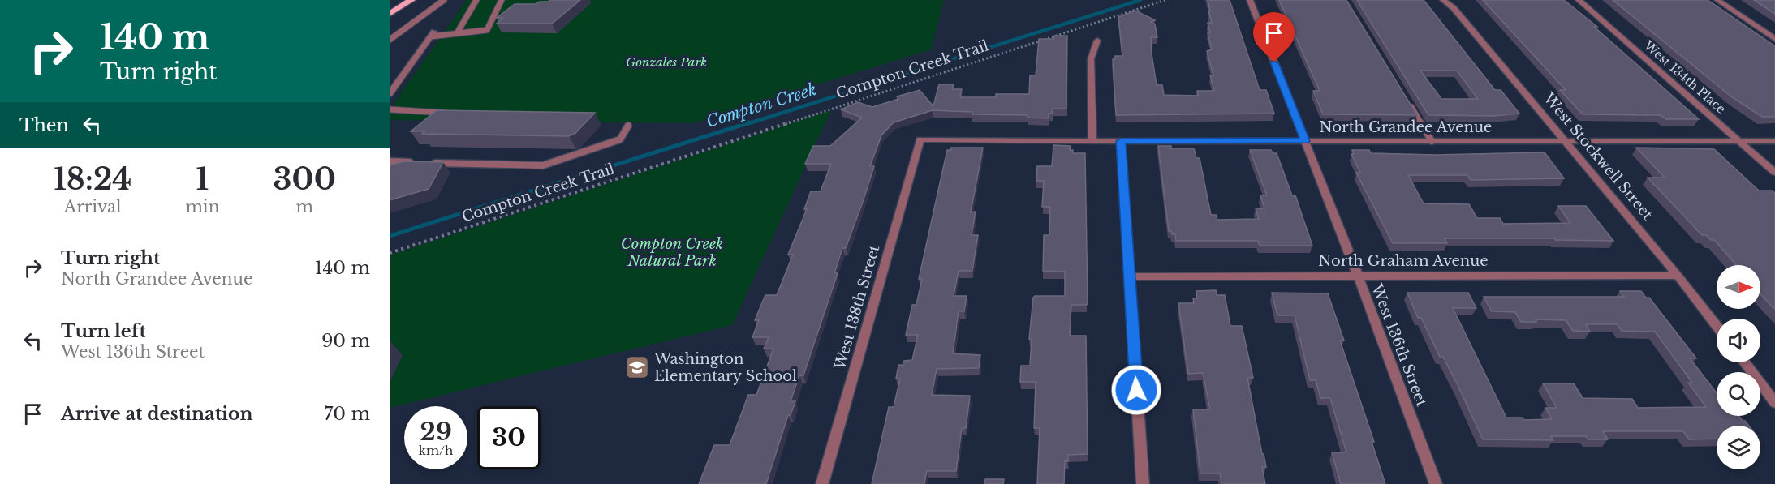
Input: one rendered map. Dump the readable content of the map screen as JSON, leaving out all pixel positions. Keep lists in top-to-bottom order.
{
  "streets": {
    "street": [
      "West 134th Place",
      "North Grandee Avenue",
      "West Stockwell Street",
      "North Graham Avenue",
      "West 138th Street",
      "West 136th Street"
    ],
    "path": ["Compton Creek Trail"]
  },
  "crossings": [
    ["West 134th Place", "North Grandee Avenue"],
    ["North Grandee Avenue", "West Stockwell Street"],
    ["North Grandee Avenue", "West 138th Street"],
    ["North Grandee Avenue", "West 136th Street"],
    ["West Stockwell Street", "North Graham Avenue"],
    ["North Graham Avenue", "West 136th Street"]
  ],
  "water": ["Compton Creek"],
  "parks": ["Gonzales Park", "Compton Creek Natural Park"],
  "places": {
    "school or university": ["Washington Elementary School"]
  },
  "north": "right",
  "page": {
    "turn": ["140 m", "Turn right"],
    "then": "Then",
    "eta": [
      "18:24",
      "Arrival",
      "1",
      "min",
      "300",
      "m"
    ],
    "list": [
      {
        "name": "Turn right",
        "note": "North Grandee Avenue",
        "value": "140 m"
      },
      {
        "name": "Turn left",
        "note": "West 136th Street",
        "value": "90 m"
      },
      {
        "name": "Arrive at destination",
        "value": "70 m"
      }
    ],
    "speed": "29 km/h",
    "limit": "30"
  }
}
